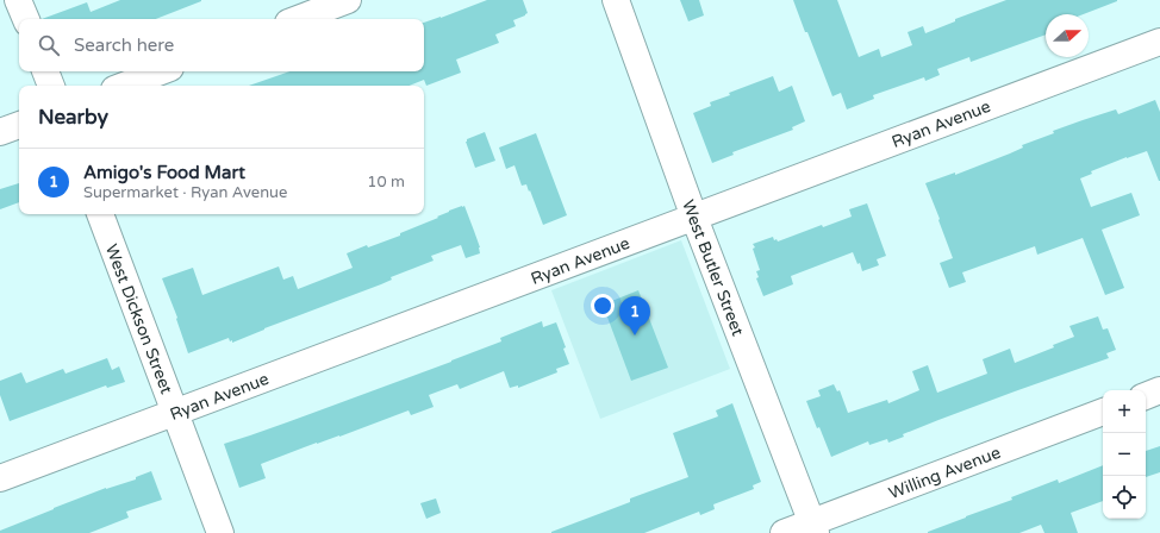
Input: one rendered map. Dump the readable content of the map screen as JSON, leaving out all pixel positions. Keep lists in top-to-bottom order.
{
  "streets": {
    "street": [
      "Ryan Avenue",
      "West Butler Street",
      "West Dickson Street",
      "Willing Avenue"
    ]
  },
  "crossings": [
    ["Ryan Avenue", "West Butler Street"],
    ["Ryan Avenue", "West Dickson Street"],
    ["West Butler Street", "Willing Avenue"]
  ],
  "north": "right",
  "page": {
    "search": "Search here",
    "heading": "Nearby",
    "list": [
      {
        "mark": "1",
        "name": "Amigo's Food Mart",
        "note": "Supermarket · Ryan Avenue",
        "value": "10 m"
      }
    ],
    "pins": "1",
    "map_buttons": ["+", "−"]
  }
}
